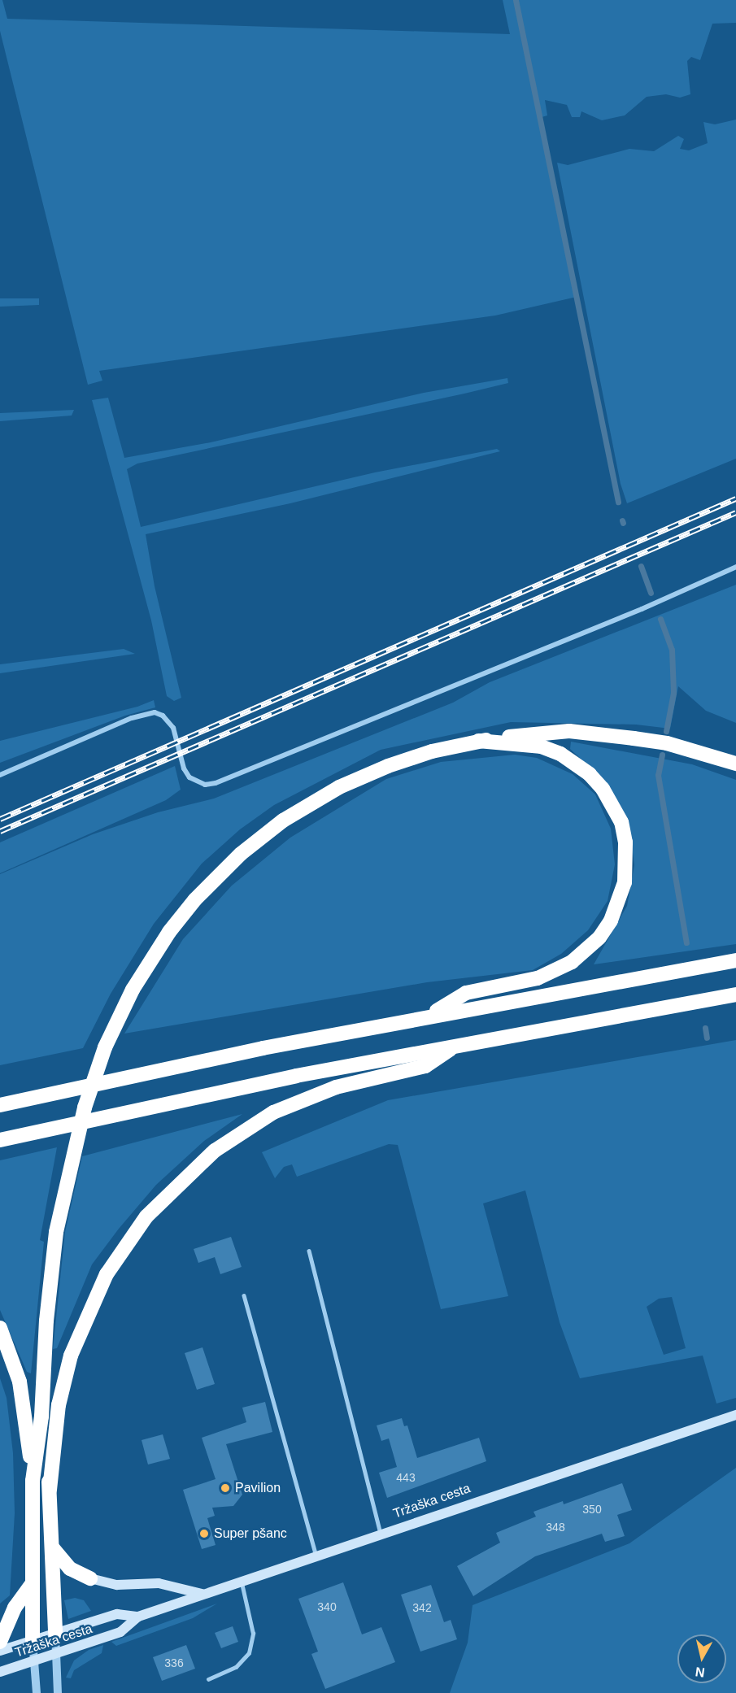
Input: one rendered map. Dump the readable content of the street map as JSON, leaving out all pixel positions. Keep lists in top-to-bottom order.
{
  "streets": {
    "main road": ["Tržaška cesta"]
  },
  "places": ["Pavilion", "Super pšanc"],
  "house_numbers": [
    "443",
    "350",
    "348",
    "340",
    "342",
    "336"
  ],
  "north": "bottom"
}
